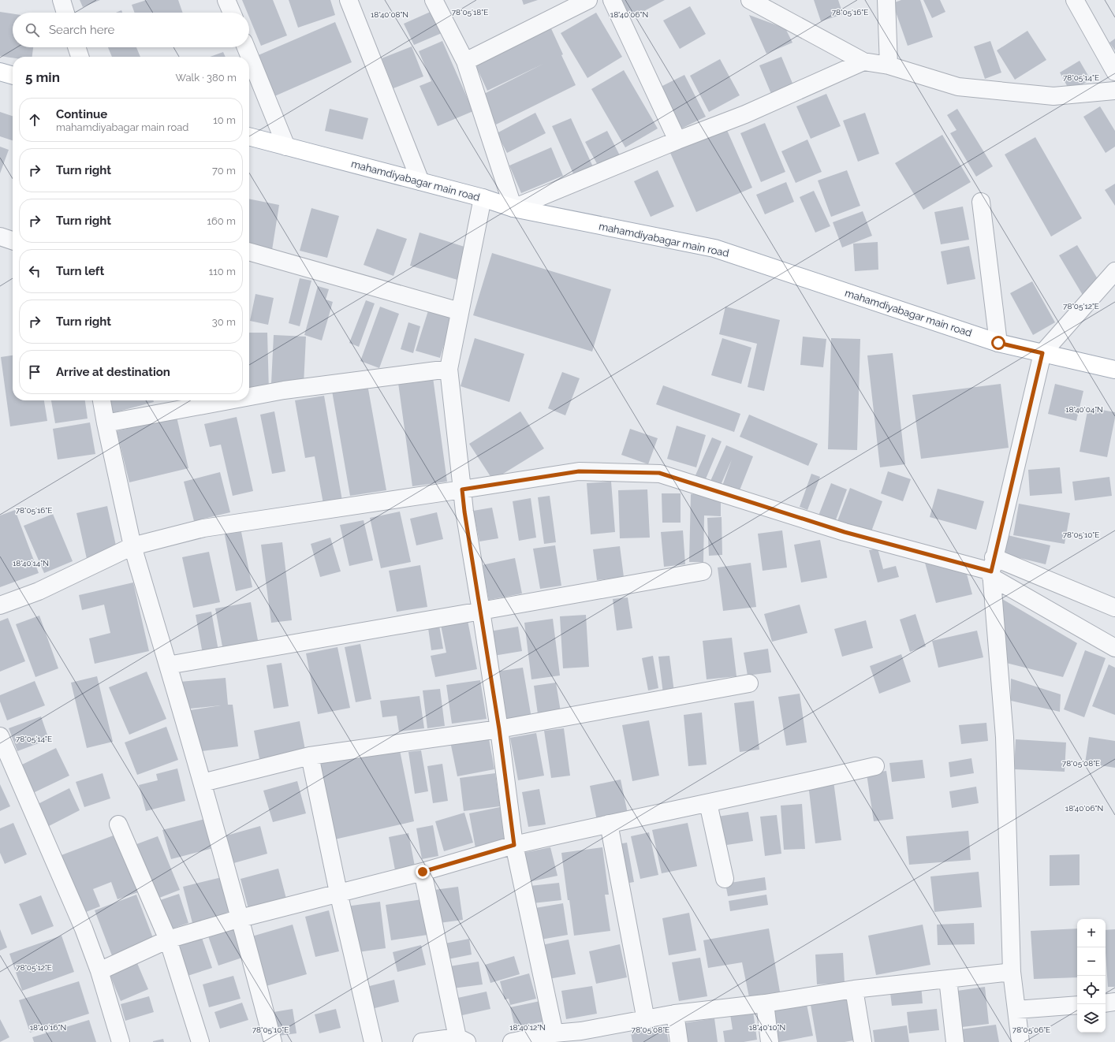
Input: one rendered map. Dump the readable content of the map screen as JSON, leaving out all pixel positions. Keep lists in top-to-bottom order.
{
  "streets": {
    "main road": ["mahamdiyabagar main road"]
  },
  "page": {
    "search": "Search here",
    "heading": ["5 min", "Walk · 380 m"],
    "list": [
      ["Continue", "mahamdiyabagar main road", "10 m"],
      ["Turn right", "70 m"],
      ["Turn right", "160 m"],
      ["Turn left", "110 m"],
      ["Turn right", "30 m"],
      "Arrive at destination"
    ],
    "map_buttons": ["+", "−"]
  },
  "coordinates": [
    "78°05'16\"E",
    "78°05'18\"E",
    "18°40'08\"N",
    "18°40'06\"N",
    "78°05'14\"E",
    "78°05'12\"E",
    "18°40'04\"N",
    "78°05'10\"E",
    "18°40'14\"N",
    "78°05'08\"E",
    "18°40'16\"N",
    "18°40'12\"N",
    "18°40'10\"N",
    "78°05'06\"E"
  ]
}
